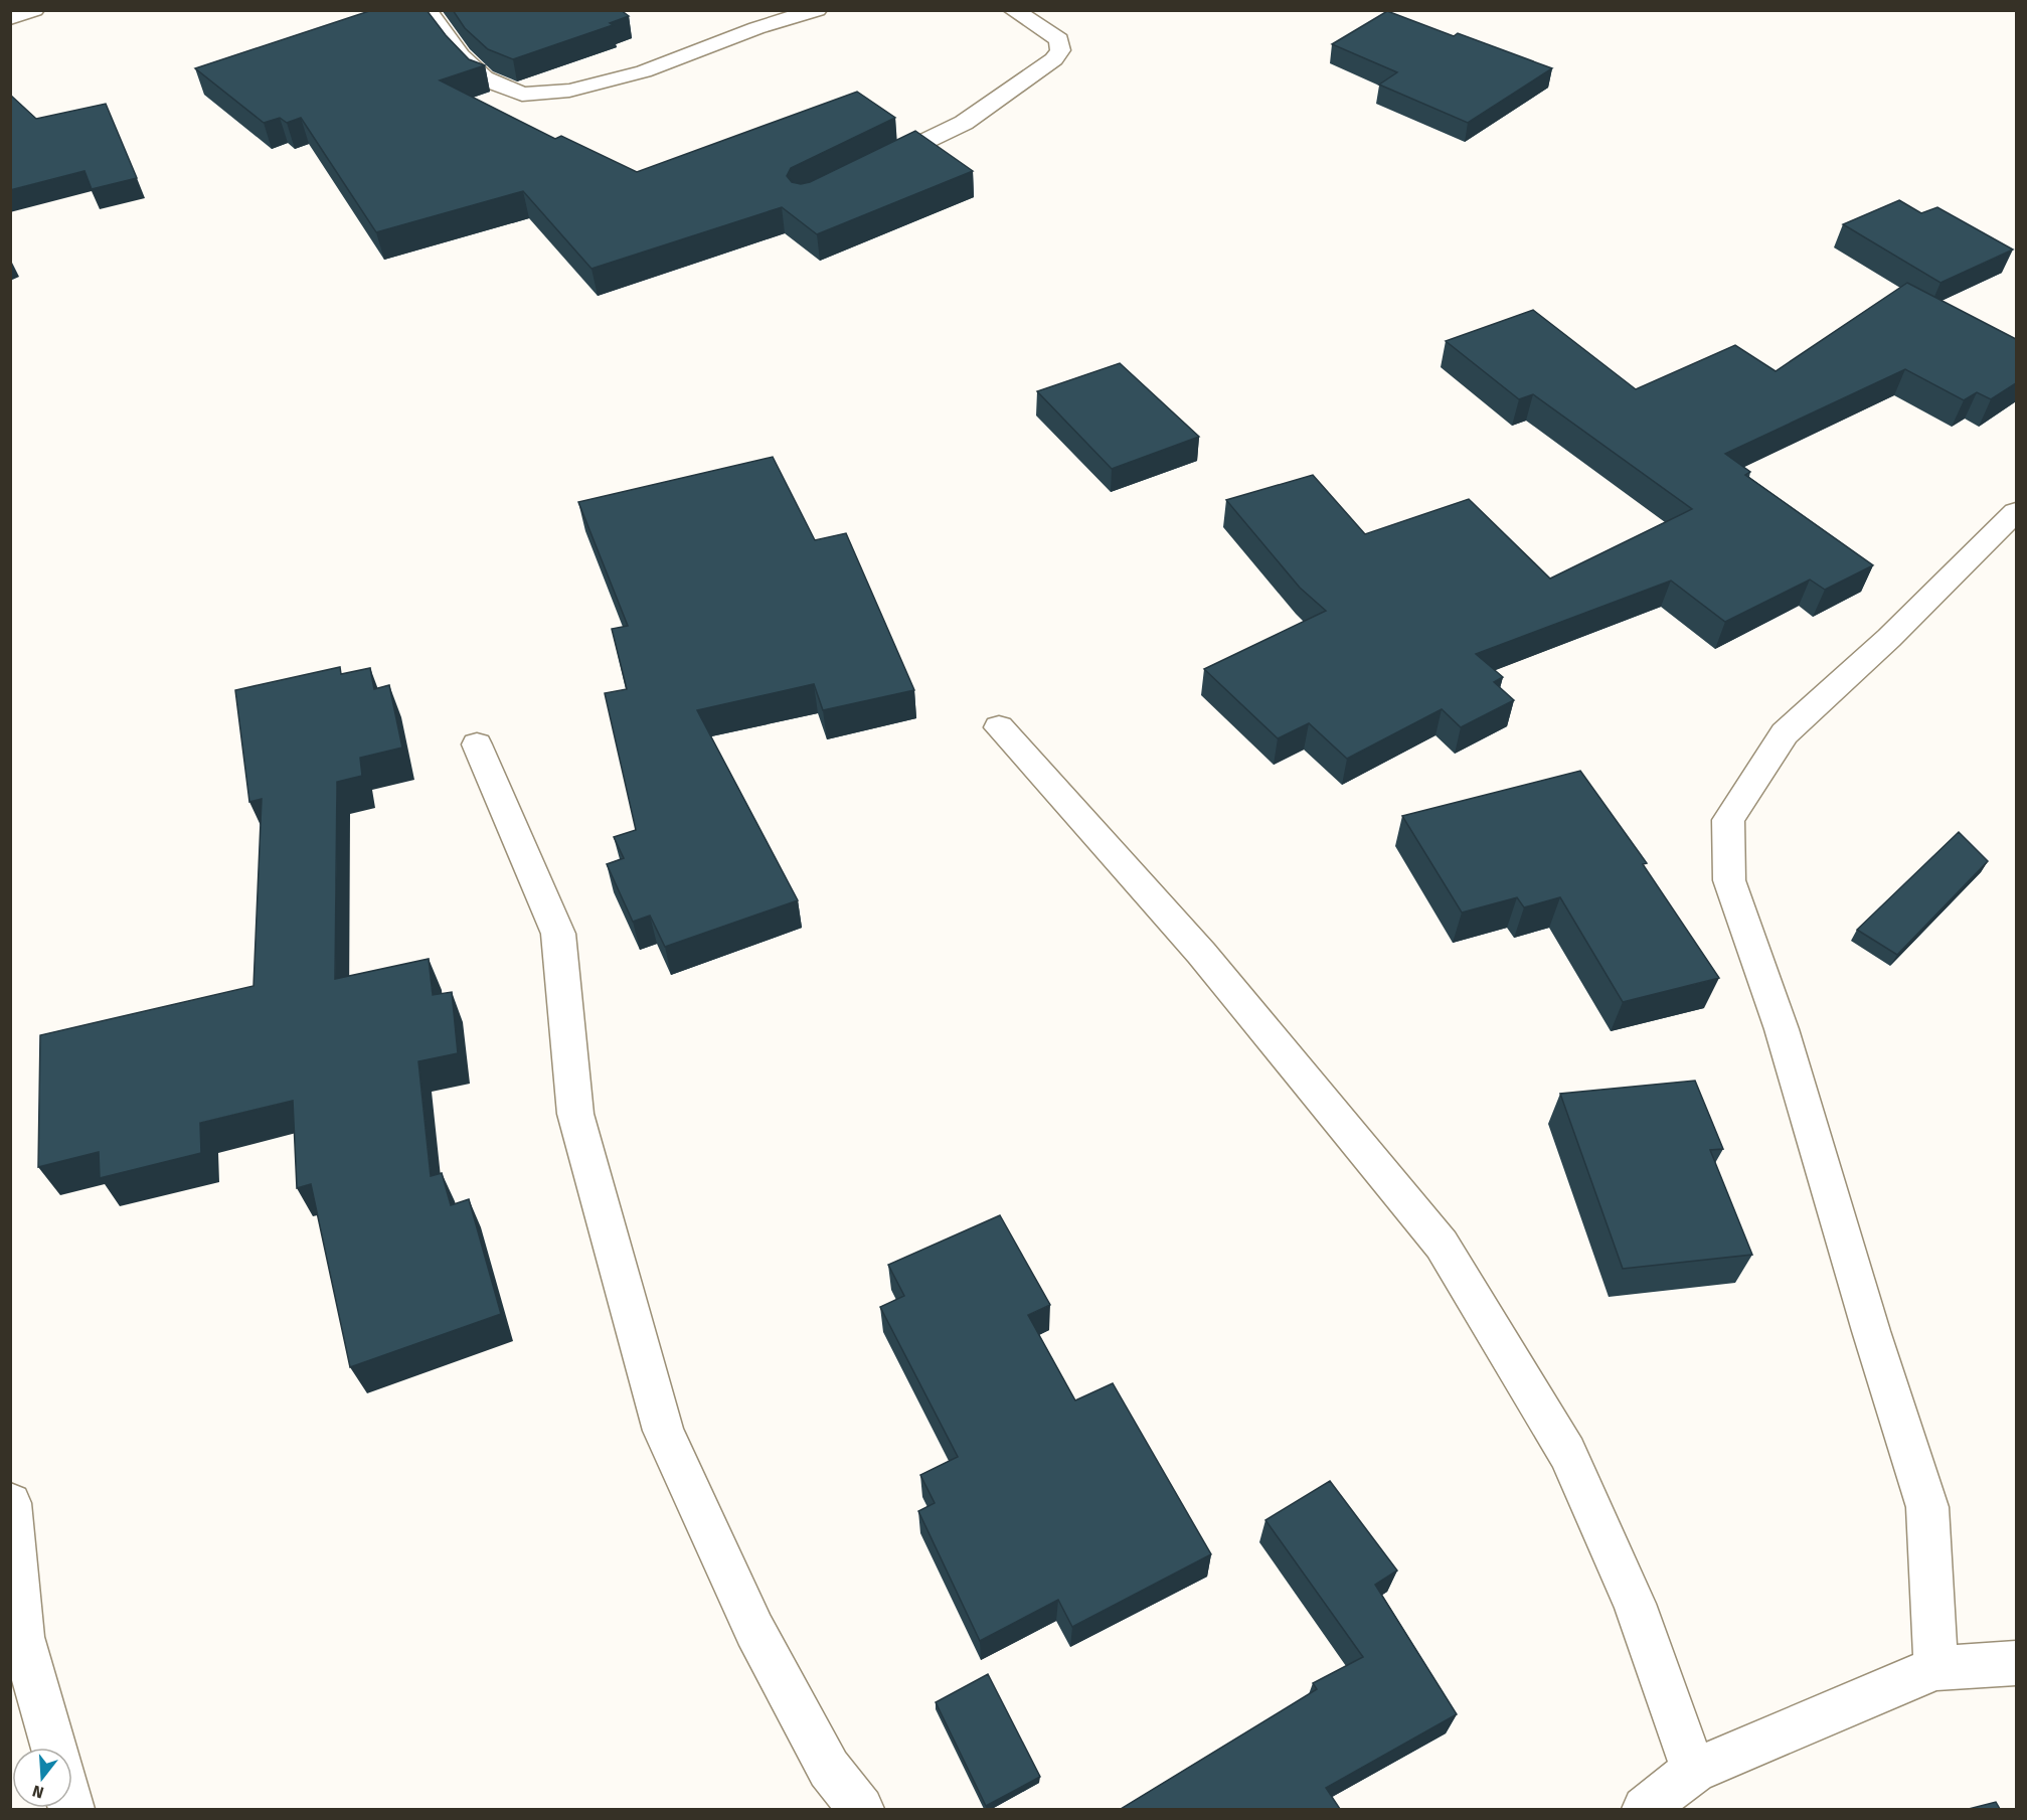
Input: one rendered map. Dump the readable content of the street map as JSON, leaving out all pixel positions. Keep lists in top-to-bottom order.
{
  "north": "bottom"
}
